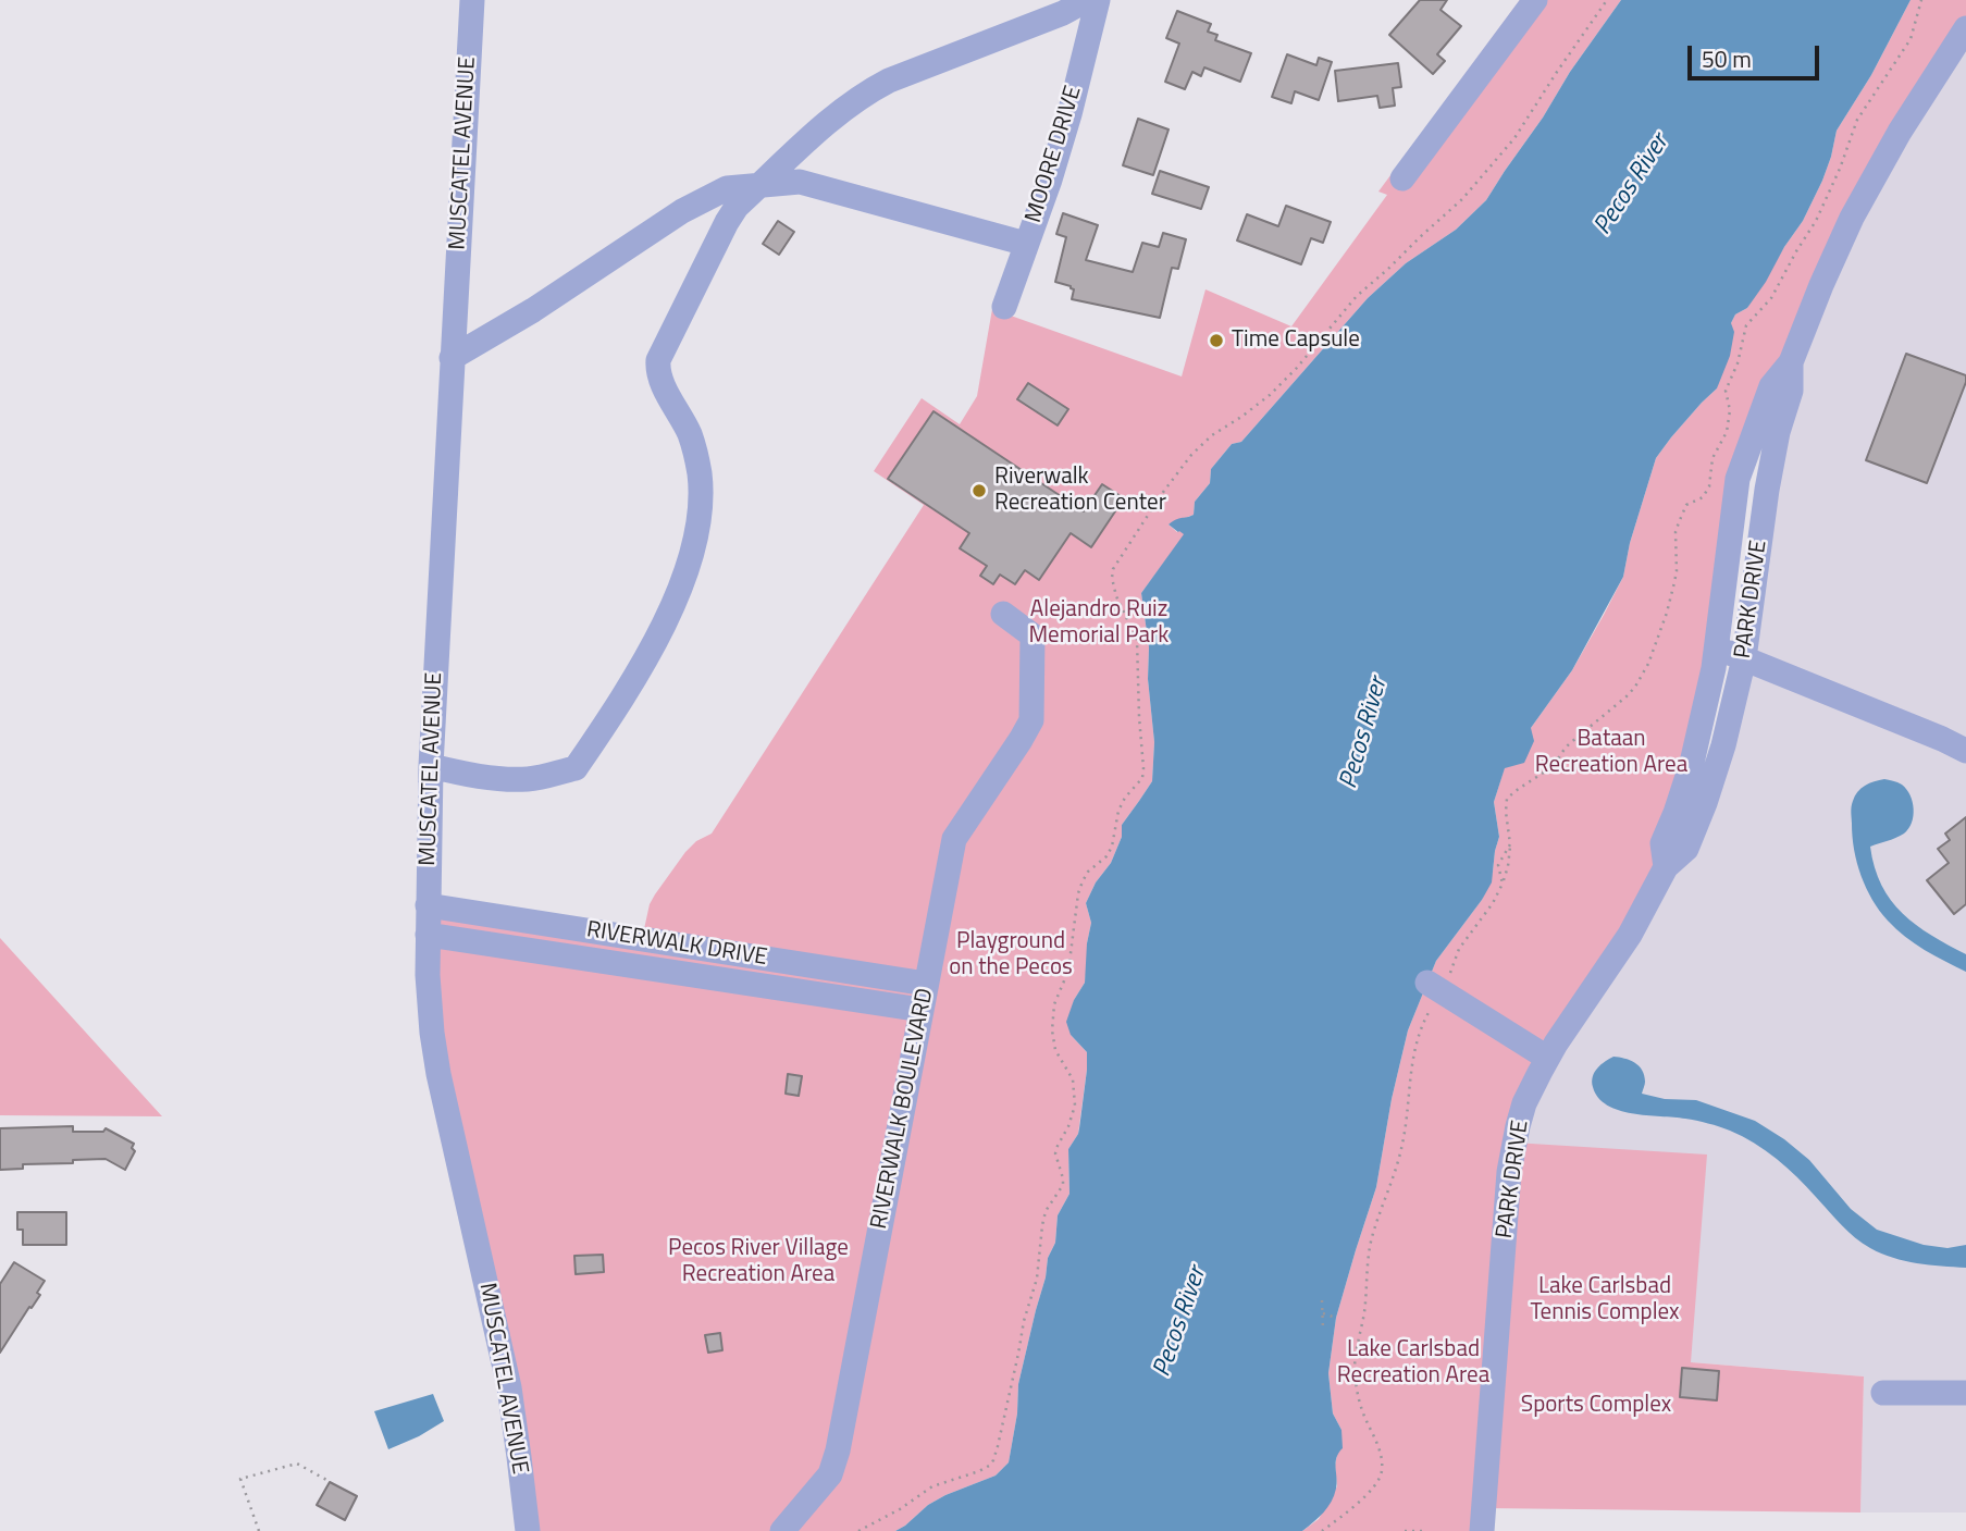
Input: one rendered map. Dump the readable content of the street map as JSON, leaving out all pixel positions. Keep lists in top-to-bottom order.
{
  "streets": {
    "street": [
      "MUSCATEL AVENUE",
      "MOORE DRIVE",
      "PARK DRIVE",
      "RIVERWALK DRIVE",
      "RIVERWALK BOULEVARD"
    ]
  },
  "crossings": [
    ["MUSCATEL AVENUE", "RIVERWALK DRIVE"],
    ["RIVERWALK DRIVE", "RIVERWALK BOULEVARD"]
  ],
  "water": ["Pecos River"],
  "parks": [
    "Alejandro Ruiz Memorial Park",
    "Bataan Recreation Area",
    "Playground on the Pecos",
    "Pecos River Village Recreation Area",
    "Lake Carlsbad Tennis Complex",
    "Lake Carlsbad Recreation Area",
    "Sports Complex"
  ],
  "places": ["Time Capsule", "Riverwalk Recreation Center"],
  "scale_bar": "50 m"
}
